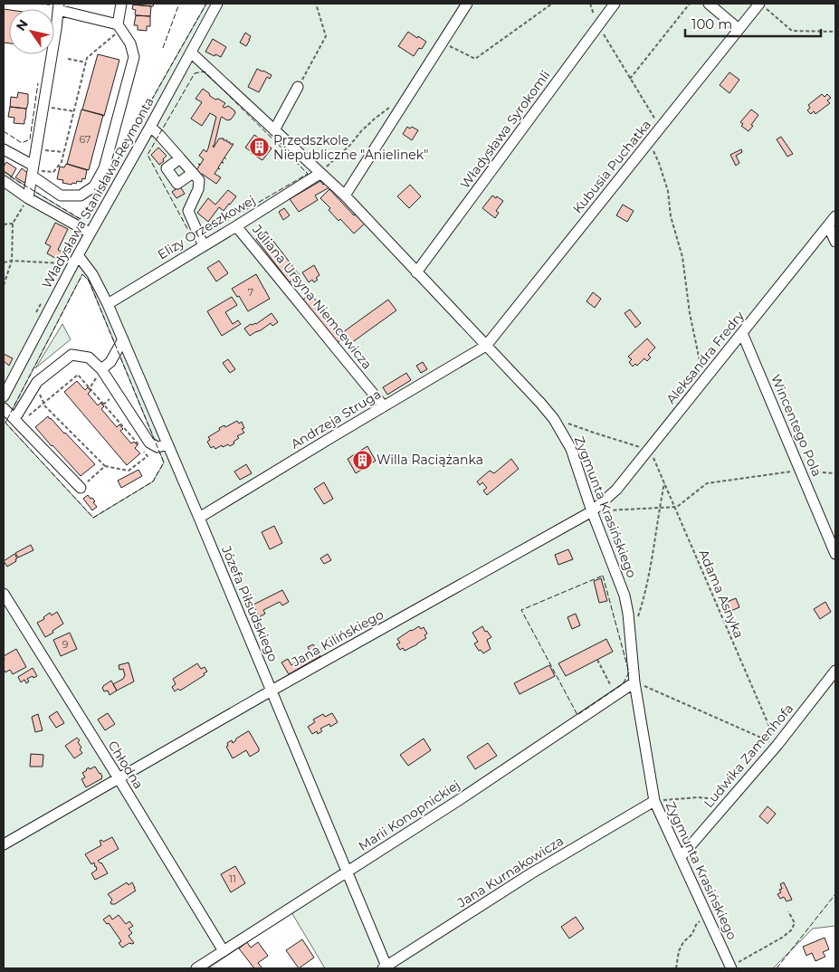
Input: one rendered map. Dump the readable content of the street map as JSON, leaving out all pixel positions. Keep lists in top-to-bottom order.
{
  "streets": {
    "street": [
      "Władysława Syrokomli",
      "Kubusia Puchatka",
      "Władysława Stanisława Reymonta",
      "Elizy Orzeszkowej",
      "Juliana Ursyna Niemcewicza",
      "Aleksandra Fredry",
      "Andrzeja Struga",
      "Wincentego Pola",
      "Zygmunta Krasińskiego",
      "Józefa Piłsudskiego",
      "Jana Kilińskiego",
      "Ludwika Zamenhofa",
      "Chłodna",
      "Marii Konopnickiej",
      "Jana Kurnakowicza"
    ],
    "path": ["Adama Asnyka"]
  },
  "crossings": [
    ["Władysława Syrokomli", "Zygmunta Krasińskiego"],
    ["Kubusia Puchatka", "Andrzeja Struga"],
    ["Kubusia Puchatka", "Zygmunta Krasińskiego"],
    ["Władysława Stanisława Reymonta", "Zygmunta Krasińskiego"],
    ["Władysława Stanisława Reymonta", "Józefa Piłsudskiego"],
    ["Elizy Orzeszkowej", "Juliana Ursyna Niemcewicza"],
    ["Elizy Orzeszkowej", "Zygmunta Krasińskiego"],
    ["Elizy Orzeszkowej", "Józefa Piłsudskiego"],
    ["Juliana Ursyna Niemcewicza", "Andrzeja Struga"],
    ["Aleksandra Fredry", "Wincentego Pola"],
    ["Aleksandra Fredry", "Zygmunta Krasińskiego"],
    ["Aleksandra Fredry", "Adama Asnyka"],
    ["Aleksandra Fredry", "Jana Kilińskiego"],
    ["Andrzeja Struga", "Zygmunta Krasińskiego"],
    ["Andrzeja Struga", "Józefa Piłsudskiego"],
    ["Zygmunta Krasińskiego", "Jana Kilińskiego"],
    ["Zygmunta Krasińskiego", "Ludwika Zamenhofa"],
    ["Zygmunta Krasińskiego", "Marii Konopnickiej"],
    ["Zygmunta Krasińskiego", "Jana Kurnakowicza"],
    ["Adama Asnyka", "Ludwika Zamenhofa"],
    ["Józefa Piłsudskiego", "Jana Kilińskiego"],
    ["Józefa Piłsudskiego", "Marii Konopnickiej"],
    ["Józefa Piłsudskiego", "Jana Kurnakowicza"],
    ["Jana Kilińskiego", "Chłodna"],
    ["Chłodna", "Marii Konopnickiej"]
  ],
  "places": {
    "building": ["Przedszkole Niepubliczne \"Anielinek\"", "Willa Raciążanka"]
  },
  "house_numbers": [
    "67",
    "7",
    "9",
    "11"
  ],
  "scale_bar": "100 m",
  "north": "top left"
}
